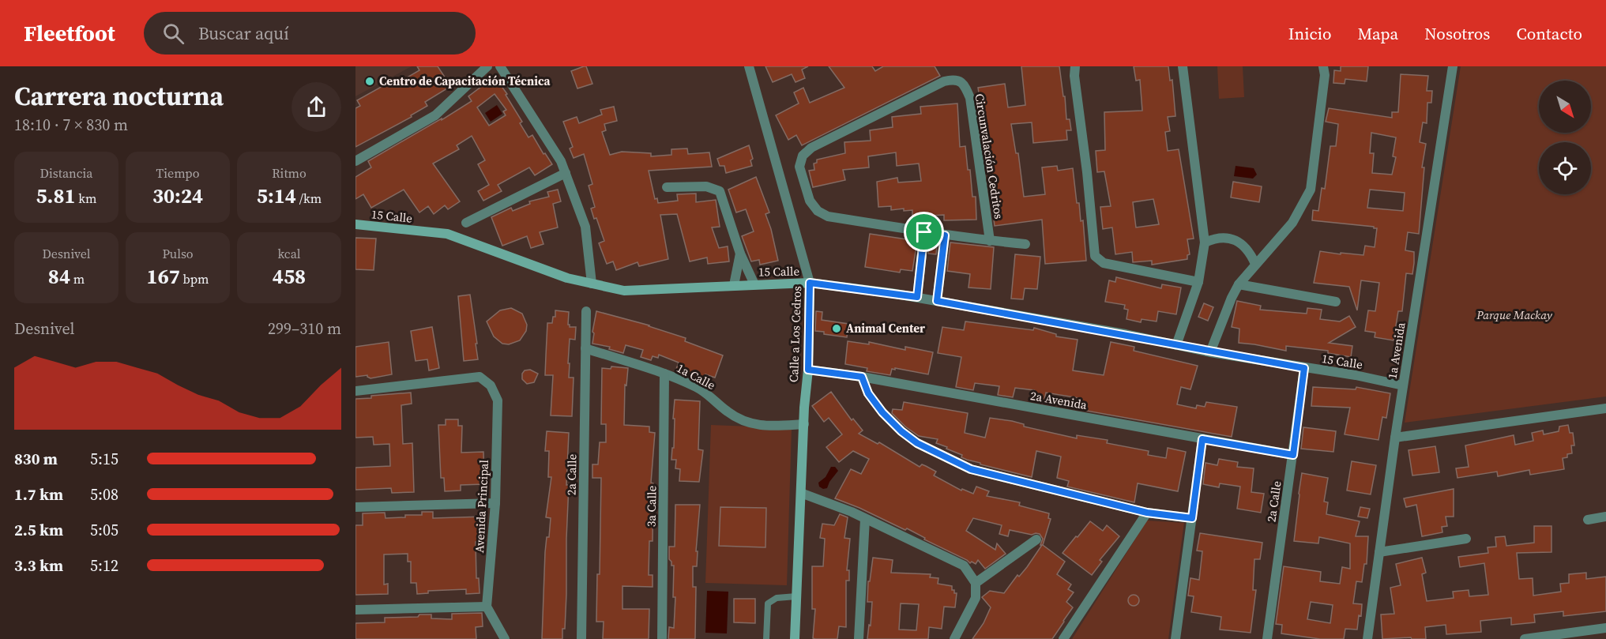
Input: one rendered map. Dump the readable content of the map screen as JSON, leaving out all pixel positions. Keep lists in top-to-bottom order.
{
  "streets": {
    "street": [
      "Circunvalación Cedritos",
      "15 Calle",
      "Calle a Los Cedros",
      "1a Avenida",
      "1a Calle",
      "2a Avenida",
      "2a Calle",
      "Avenida Principal",
      "3a Calle"
    ]
  },
  "crossings": [
    ["15 Calle", "Calle a Los Cedros"],
    ["15 Calle", "1a Avenida"],
    ["15 Calle", "2a Calle"],
    ["Calle a Los Cedros", "1a Calle"],
    ["Calle a Los Cedros", "2a Avenida"],
    ["1a Calle", "2a Calle"],
    ["1a Calle", "3a Calle"],
    ["2a Avenida", "2a Calle"]
  ],
  "parks": ["Parque Mackay"],
  "places": ["Centro de Capacitación Técnica", "Animal Center"],
  "north": "bottom right",
  "page": {
    "header": "Fleetfoot",
    "search": "Buscar aquí",
    "nav": [
      "Inicio",
      "Mapa",
      "Nosotros",
      "Contacto"
    ],
    "heading": ["Carrera nocturna", "18:10 · 7 × 830 m"],
    "stats": [
      ["Distancia", "5.81 km"],
      ["Tiempo", "30:24"],
      ["Ritmo", "5:14 /km"],
      ["Desnivel", "84 m"],
      ["Pulso", "167 bpm"],
      ["kcal", "458"]
    ],
    "chart": ["Desnivel", "299–310 m"],
    "list": [
      {
        "name": "830 m",
        "note": "5:15"
      },
      {
        "name": "1.7 km",
        "note": "5:08"
      },
      {
        "name": "2.5 km",
        "note": "5:05"
      },
      {
        "name": "3.3 km",
        "note": "5:12"
      }
    ]
  }
}
